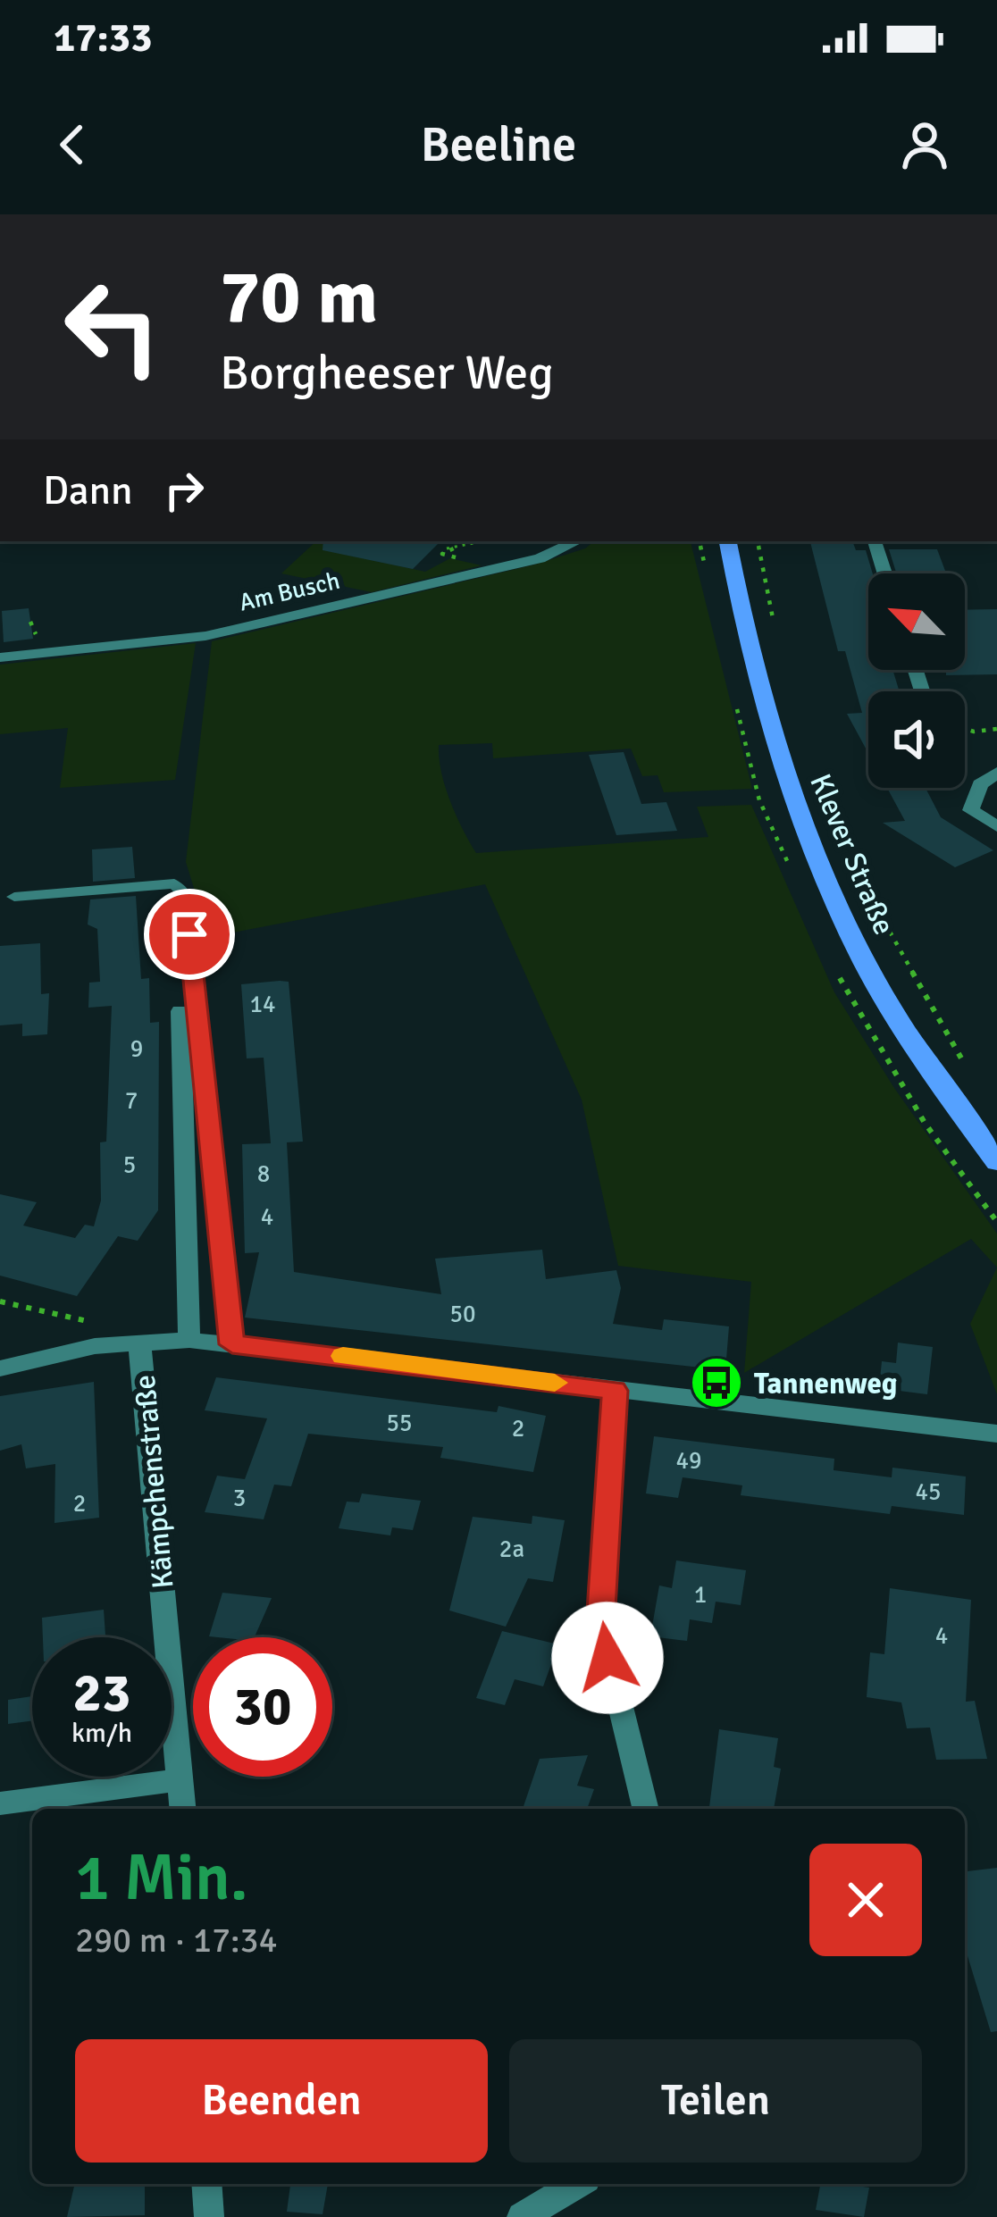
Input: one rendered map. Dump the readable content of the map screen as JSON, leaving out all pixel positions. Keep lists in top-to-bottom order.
{
  "streets": {
    "main road": ["Klever Straße"],
    "street": ["Am Busch", "Kämpchenstraße"]
  },
  "places": {
    "bus stop": ["Tannenweg"]
  },
  "house_numbers": [
    "14",
    "9",
    "7",
    "5",
    "8",
    "4",
    "50",
    "55",
    "2",
    "49",
    "45",
    "3",
    "2",
    "2a",
    "1",
    "4"
  ],
  "north": "top left",
  "page": {
    "status": "17:33",
    "header": "Beeline",
    "turn": ["70 m", "Borgheeser Weg"],
    "then": "Dann",
    "speed": "23 km/h",
    "limit": "30",
    "heading": ["1 Min.", "290 m · 17:34"],
    "buttons": ["Beenden", "Teilen"]
  }
}
